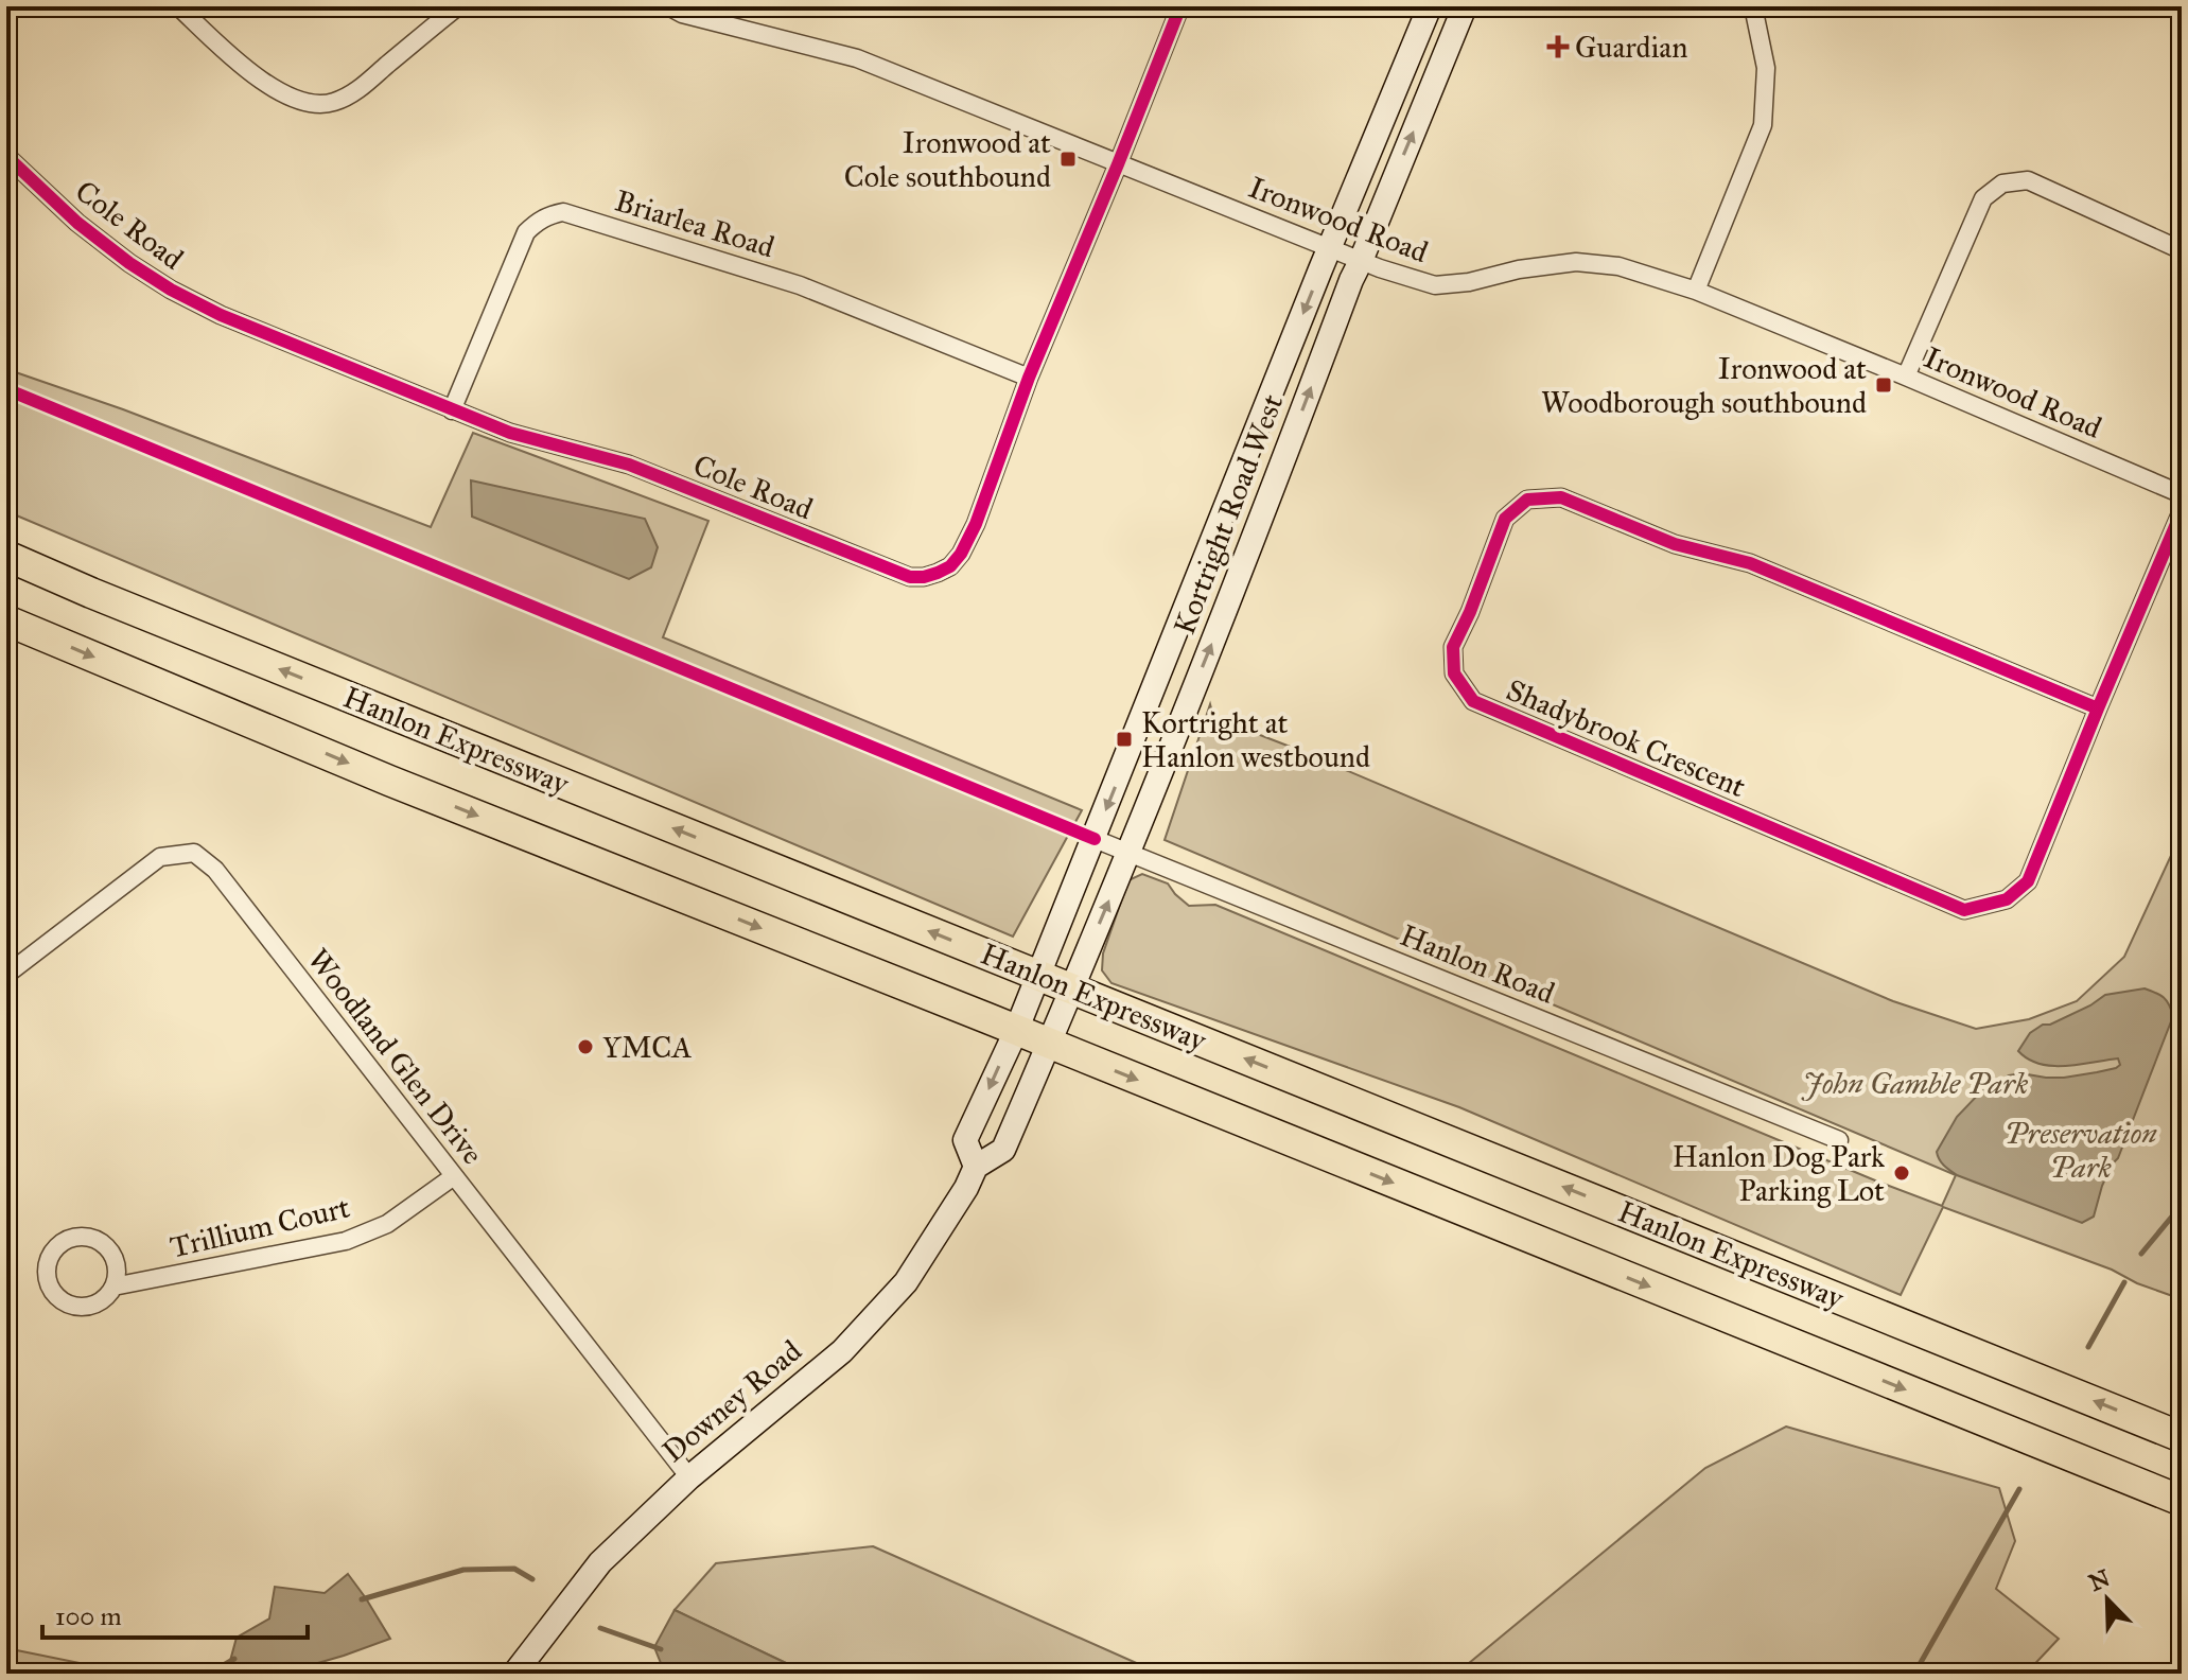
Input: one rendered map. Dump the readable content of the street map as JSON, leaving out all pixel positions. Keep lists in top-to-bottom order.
{
  "streets": {
    "highway": ["Hanlon Expressway"],
    "street": [
      "Ironwood Road",
      "Briarlea Road",
      "Cole Road",
      "Kortright Road West",
      "Shadybrook Crescent",
      "Hanlon Road",
      "Woodland Glen Drive",
      "Trillium Court",
      "Downey Road"
    ]
  },
  "crossings": [
    ["Ironwood Road", "Cole Road"],
    ["Ironwood Road", "Kortright Road West"],
    ["Briarlea Road", "Cole Road"],
    ["Kortright Road West", "Hanlon Expressway"],
    ["Kortright Road West", "Hanlon Road"],
    ["Kortright Road West", "Downey Road"],
    ["Hanlon Expressway", "Downey Road"],
    ["Woodland Glen Drive", "Trillium Court"],
    ["Woodland Glen Drive", "Downey Road"]
  ],
  "parks": ["John Gamble Park", "Preservation Park"],
  "places": {
    "health": ["Guardian"],
    "transit": ["Ironwood at Cole southbound", "Ironwood at Woodborough southbound", "Kortright at Hanlon westbound"],
    "other": ["YMCA", "Hanlon Dog Park Parking Lot"]
  },
  "scale_bar": "100 m",
  "north": "top left"
}
